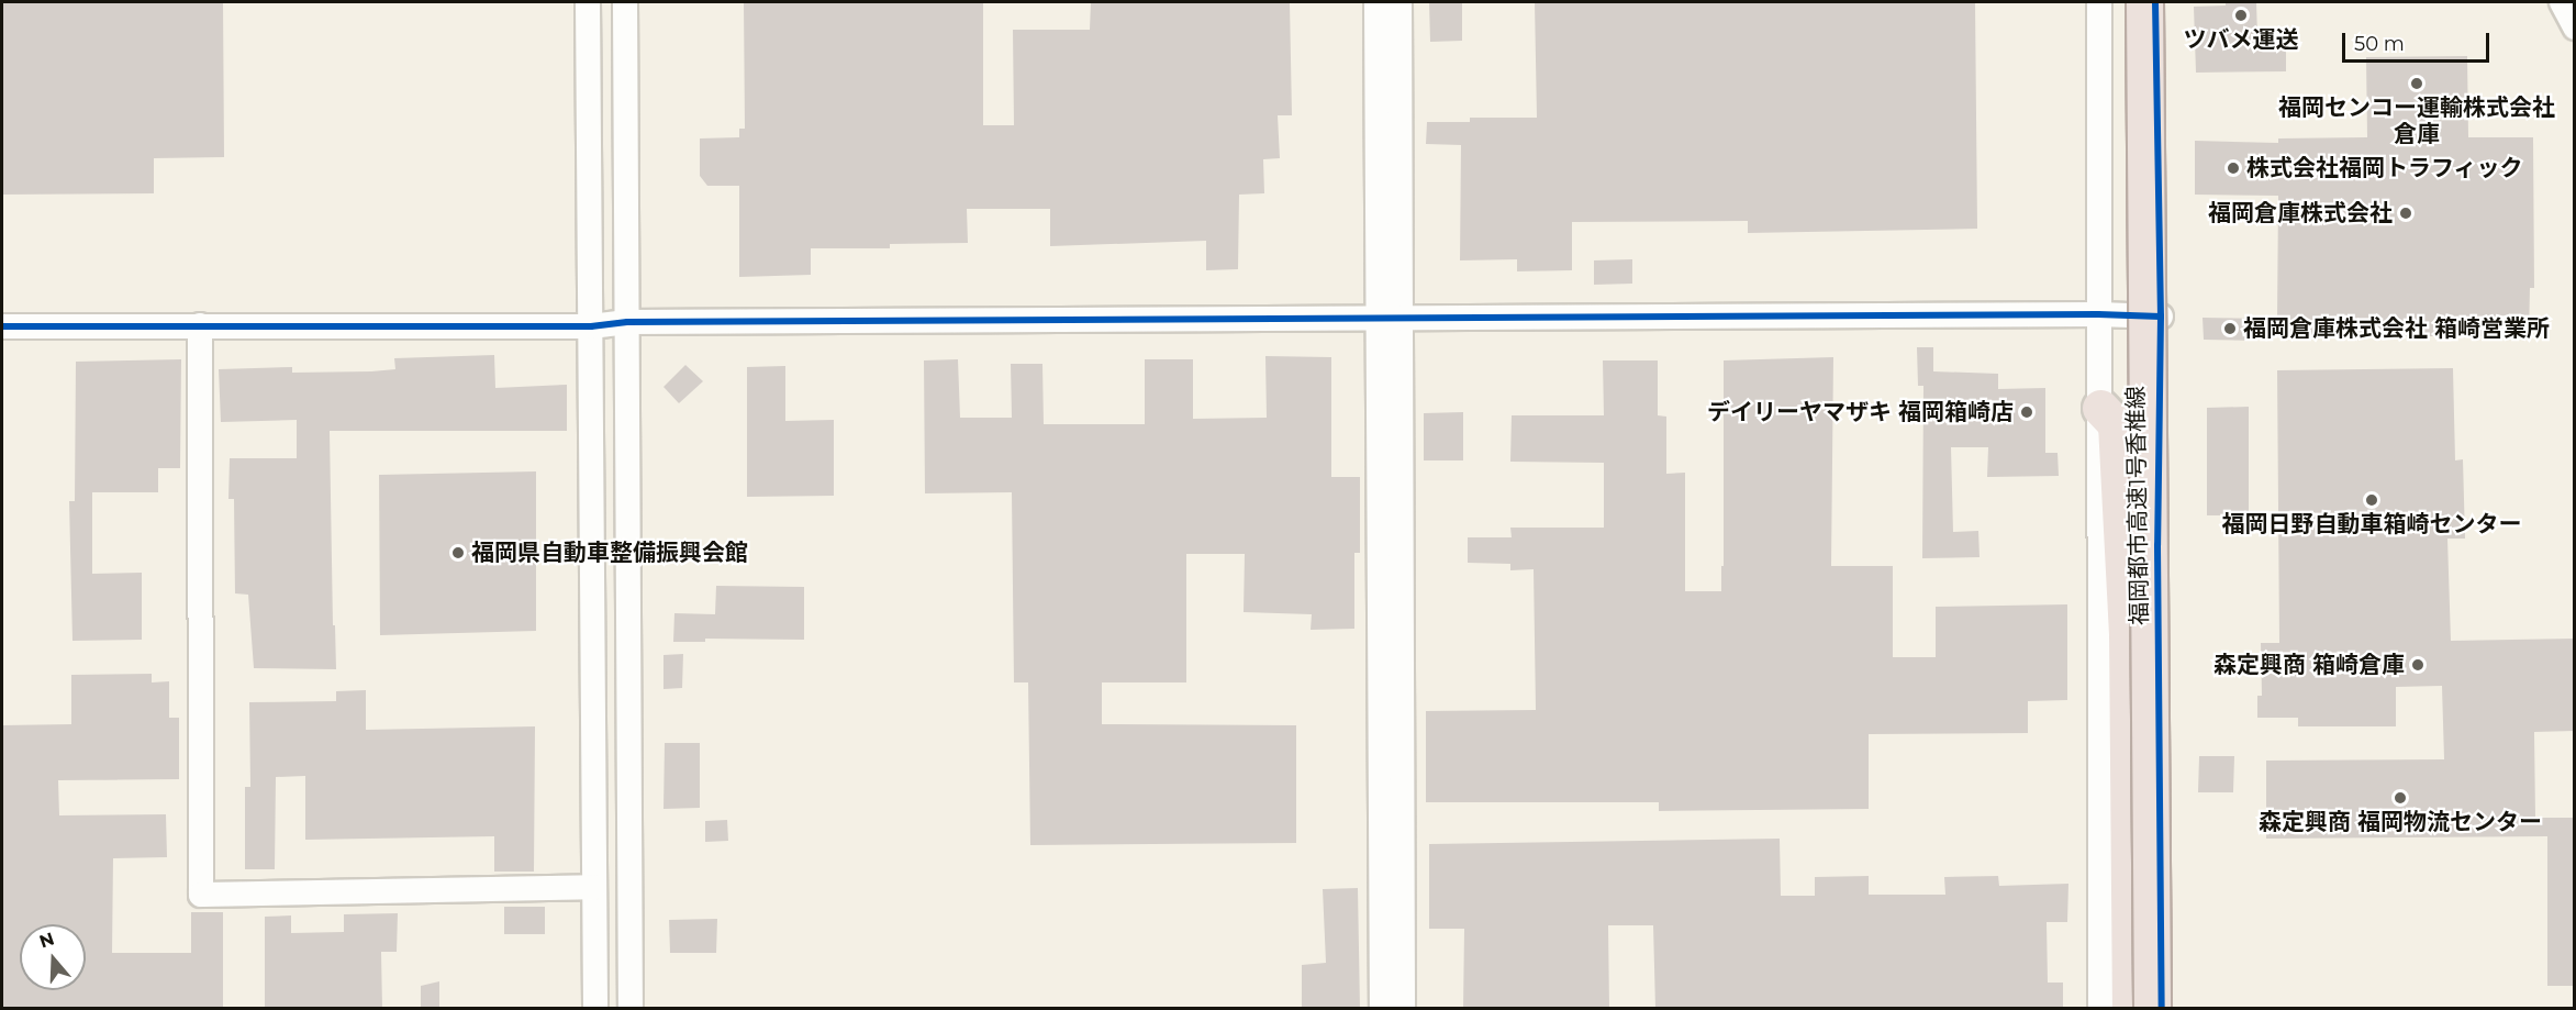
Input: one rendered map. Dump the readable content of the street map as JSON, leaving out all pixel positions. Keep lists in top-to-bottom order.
{
  "streets": {
    "highway": ["福岡都市高速1号香椎線"]
  },
  "places": [
    "ツバメ運送",
    "福岡センコー運輸株式会社 倉庫",
    "株式会社福岡トラフィック",
    "福岡倉庫株式会社",
    "福岡倉庫株式会社 箱崎営業所",
    "デイリーヤマザキ 福岡箱崎店",
    "福岡日野自動車箱崎センター",
    "福岡県自動車整備振興会館",
    "森定興商 箱崎倉庫",
    "森定興商 福岡物流センター"
  ],
  "scale_bar": "50 m",
  "north": "top"
}
